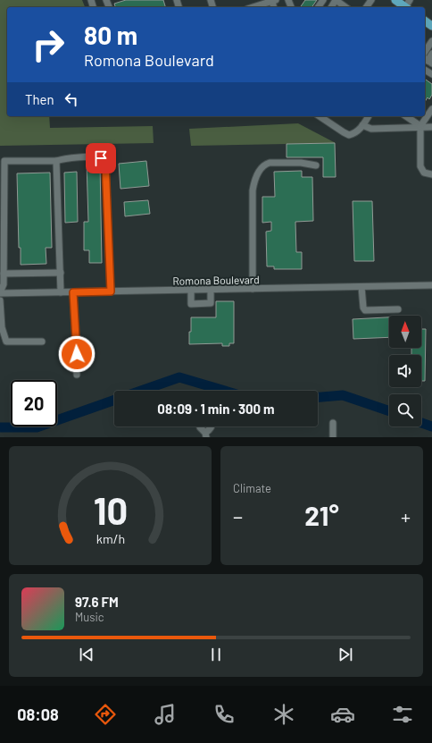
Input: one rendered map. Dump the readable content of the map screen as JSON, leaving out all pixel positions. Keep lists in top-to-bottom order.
{
  "streets": {
    "street": ["Romona Boulevard"]
  },
  "north": "top",
  "page": {
    "turn": ["80 m", "Romona Boulevard"],
    "then": "Then",
    "limit": "20",
    "trip": "08:09 · 1 min · 300 m",
    "tile": "Climate",
    "heat": ["−", "21°", "+"],
    "song": ["97.6 FM", "Music"],
    "tabs": "08:08",
    "gauge": ["10", "km/h"]
  }
}
